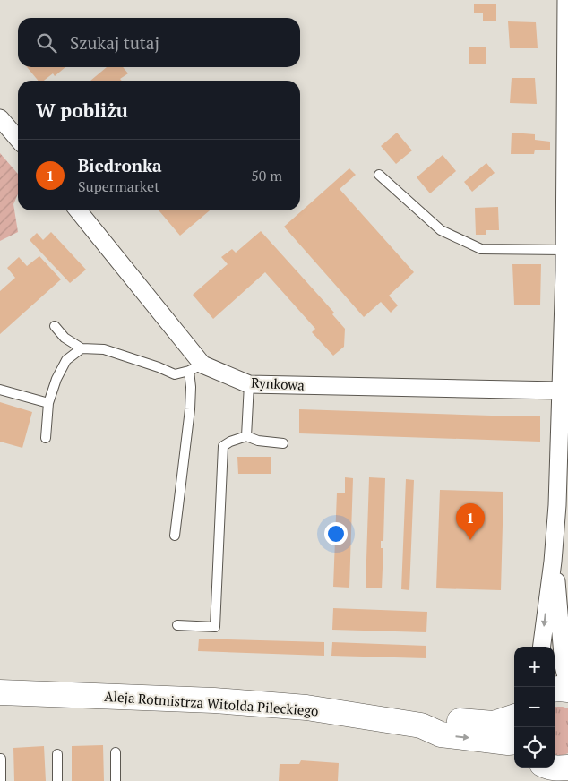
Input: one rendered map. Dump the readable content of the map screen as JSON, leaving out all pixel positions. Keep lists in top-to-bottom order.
{
  "streets": {
    "street": ["Rynkowa", "Aleja Rotmistrza Witolda Pileckiego"]
  },
  "page": {
    "search": "Szukaj tutaj",
    "heading": "W pobliżu",
    "list": [
      {
        "mark": "1",
        "name": "Biedronka",
        "note": "Supermarket",
        "value": "50 m"
      }
    ],
    "pins": "1",
    "map_buttons": ["+", "−"]
  }
}
